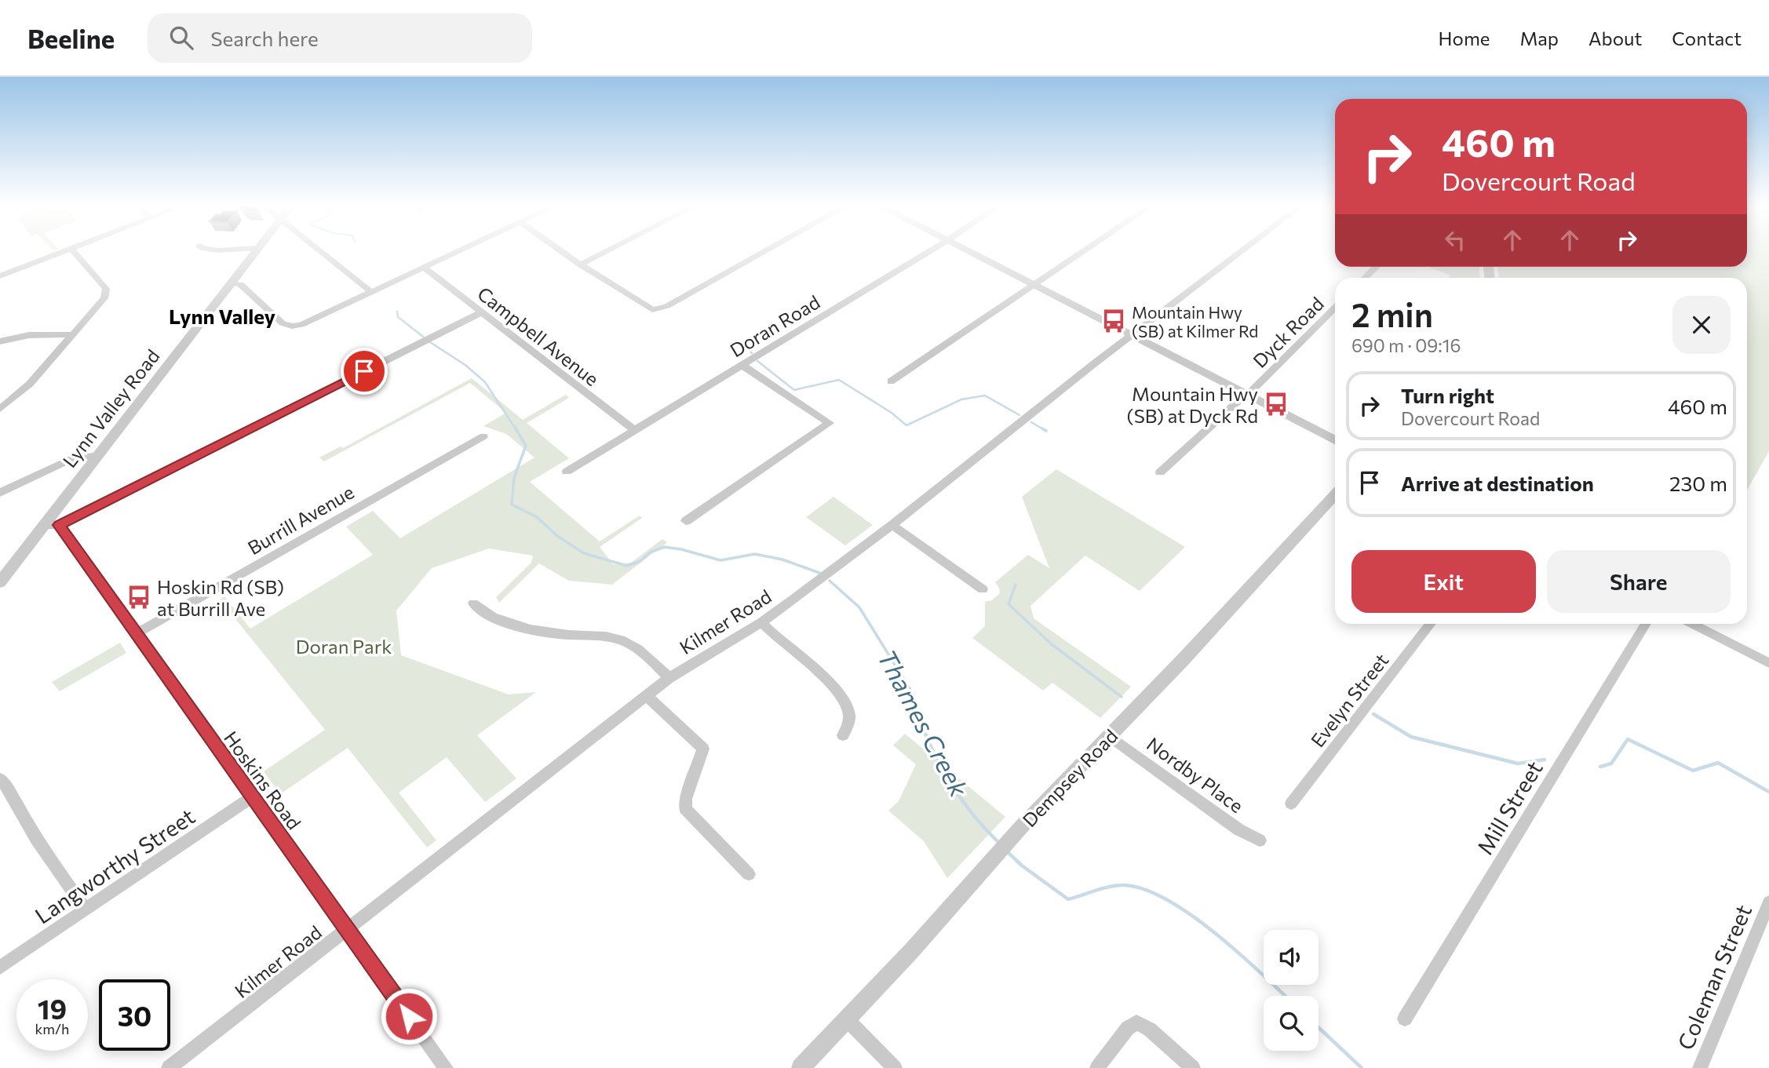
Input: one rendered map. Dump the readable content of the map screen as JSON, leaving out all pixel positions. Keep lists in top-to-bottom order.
{
  "streets": {
    "street": [
      "Doran Road",
      "Dyck Road",
      "Campbell Avenue",
      "Lynn Valley Road",
      "Burrill Avenue",
      "Kilmer Road",
      "Evelyn Street",
      "Nordby Place",
      "Dempsey Road",
      "Hoskins Road",
      "Mill Street",
      "Langworthy Street",
      "Coleman Street"
    ]
  },
  "crossings": [
    ["Doran Road", "Campbell Avenue"],
    ["Burrill Avenue", "Hoskins Road"],
    ["Kilmer Road", "Hoskins Road"],
    ["Nordby Place", "Dempsey Road"],
    ["Hoskins Road", "Langworthy Street"]
  ],
  "districts": ["Lynn Valley"],
  "water": ["Thames Creek"],
  "parks": ["Doran Park"],
  "places": {
    "bus stop": ["Mountain Hwy (SB) at Kilmer Rd", "Mountain Hwy (SB) at Dyck Rd", "Hoskin Rd (SB) at Burrill Ave"]
  },
  "page": {
    "header": "Beeline",
    "search": "Search here",
    "nav": [
      "Home",
      "Map",
      "About",
      "Contact"
    ],
    "turn": ["460 m", "Dovercourt Road"],
    "heading": ["2 min", "690 m · 09:16"],
    "list": [
      {
        "name": "Turn right",
        "note": "Dovercourt Road",
        "value": "460 m"
      },
      {
        "name": "Arrive at destination",
        "value": "230 m"
      }
    ],
    "buttons": ["Exit", "Share"],
    "speed": "19 km/h",
    "limit": "30"
  }
}
